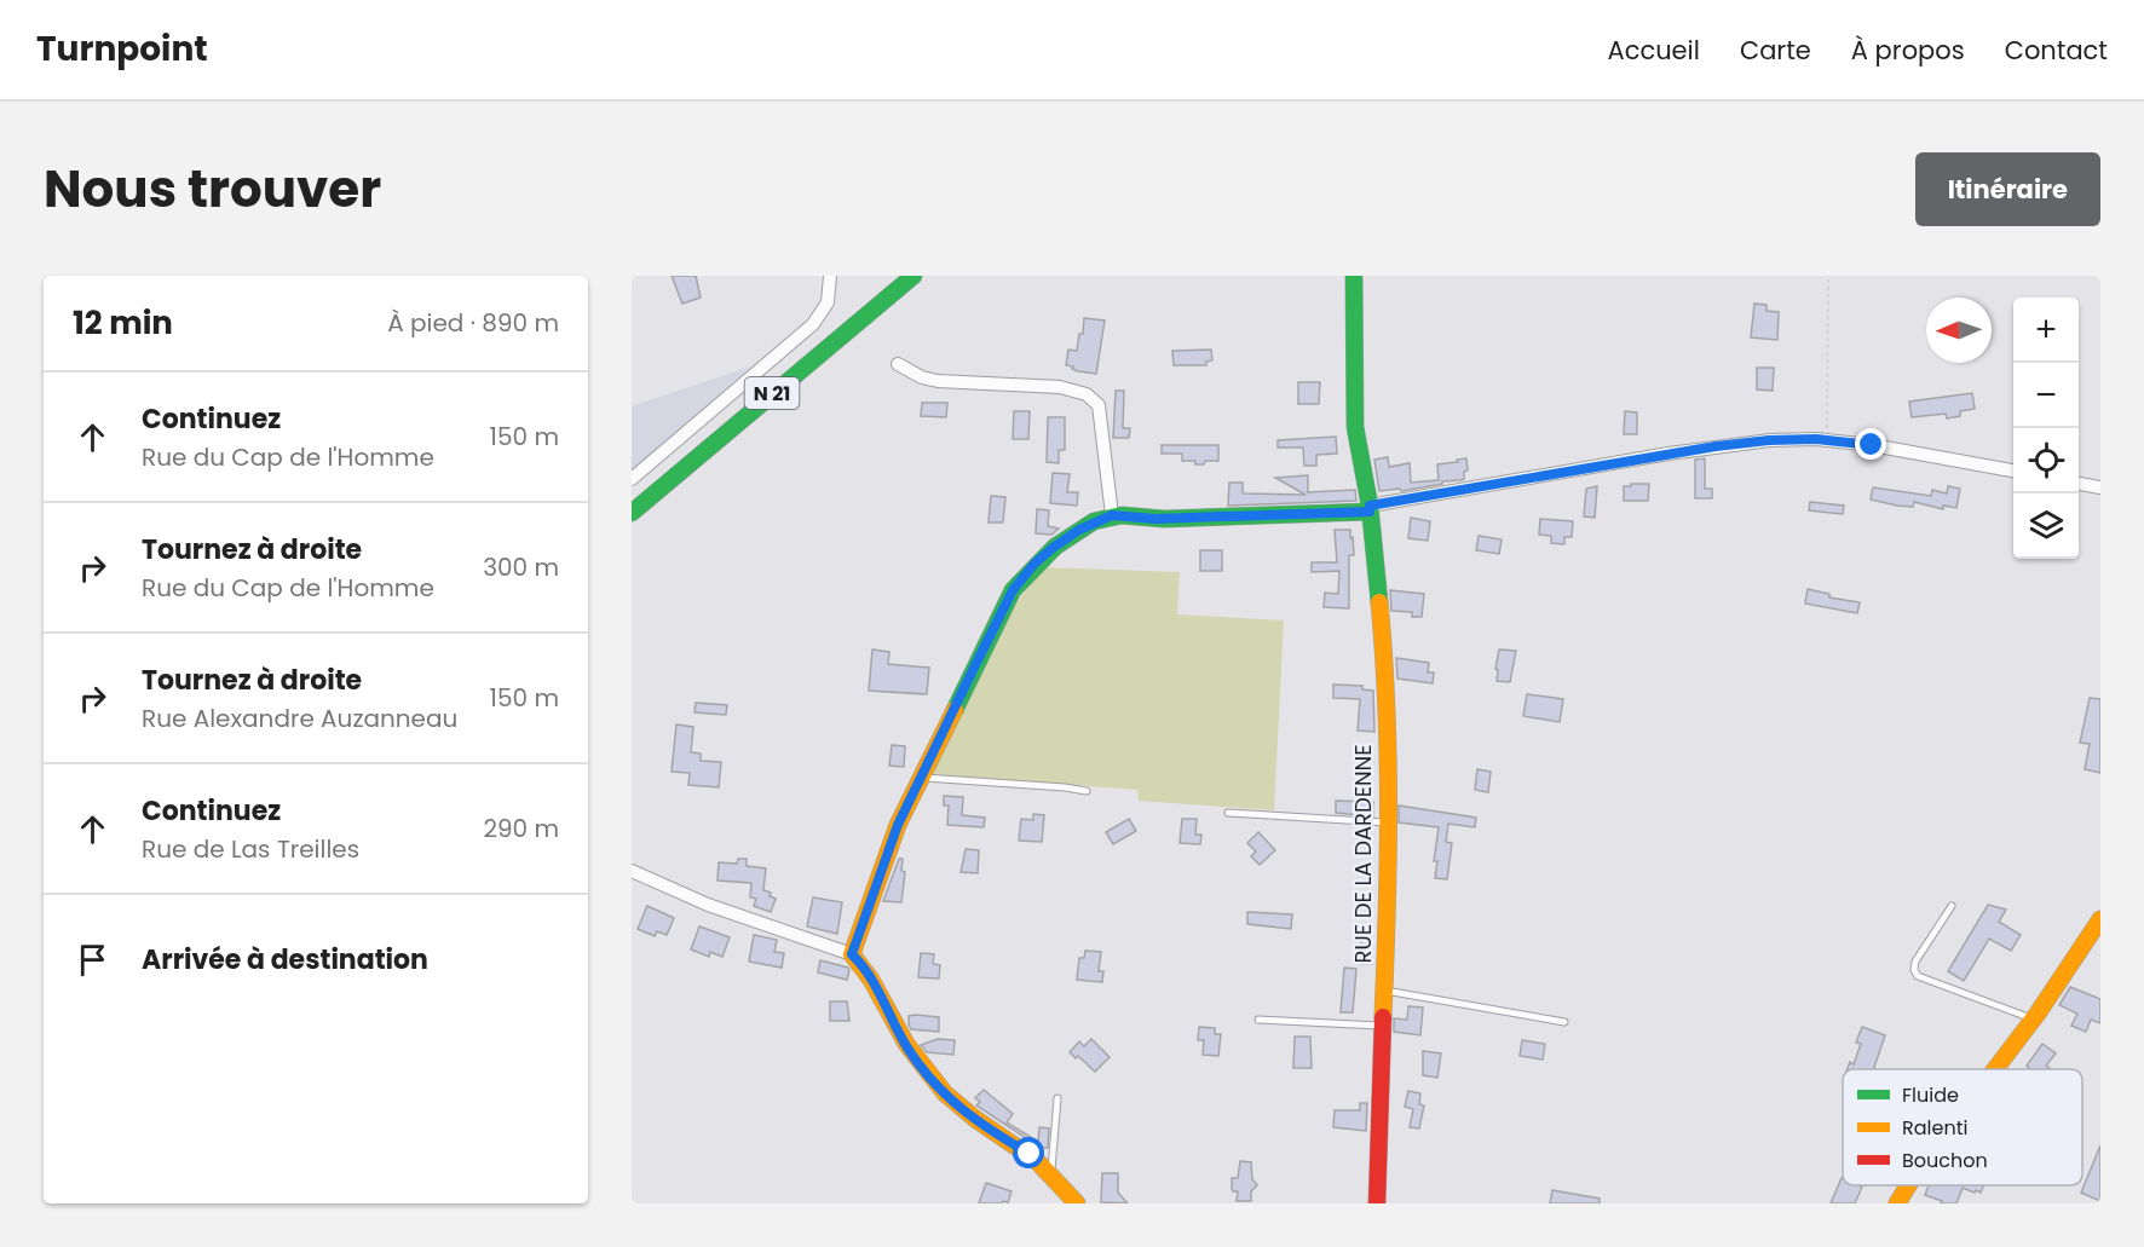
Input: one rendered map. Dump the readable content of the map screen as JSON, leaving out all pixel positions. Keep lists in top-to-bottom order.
{
  "streets": {
    "street": ["N 21", "RUE DE LA DARDENNE"]
  },
  "legend": ["Fluide", "Ralenti", "Bouchon"],
  "north": "left",
  "page": {
    "header": "Turnpoint",
    "nav": [
      "Accueil",
      "Carte",
      "À propos",
      "Contact"
    ],
    "title": "Nous trouver",
    "buttons": "Itinéraire",
    "heading": ["12 min", "À pied · 890 m"],
    "map_buttons": ["+", "−"],
    "list": [
      ["Continuez", "Rue du Cap de l'Homme", "150 m"],
      ["Tournez à droite", "Rue du Cap de l'Homme", "300 m"],
      ["Tournez à droite", "Rue Alexandre Auzanneau", "150 m"],
      ["Continuez", "Rue de Las Treilles", "290 m"],
      "Arrivée à destination"
    ]
  }
}
